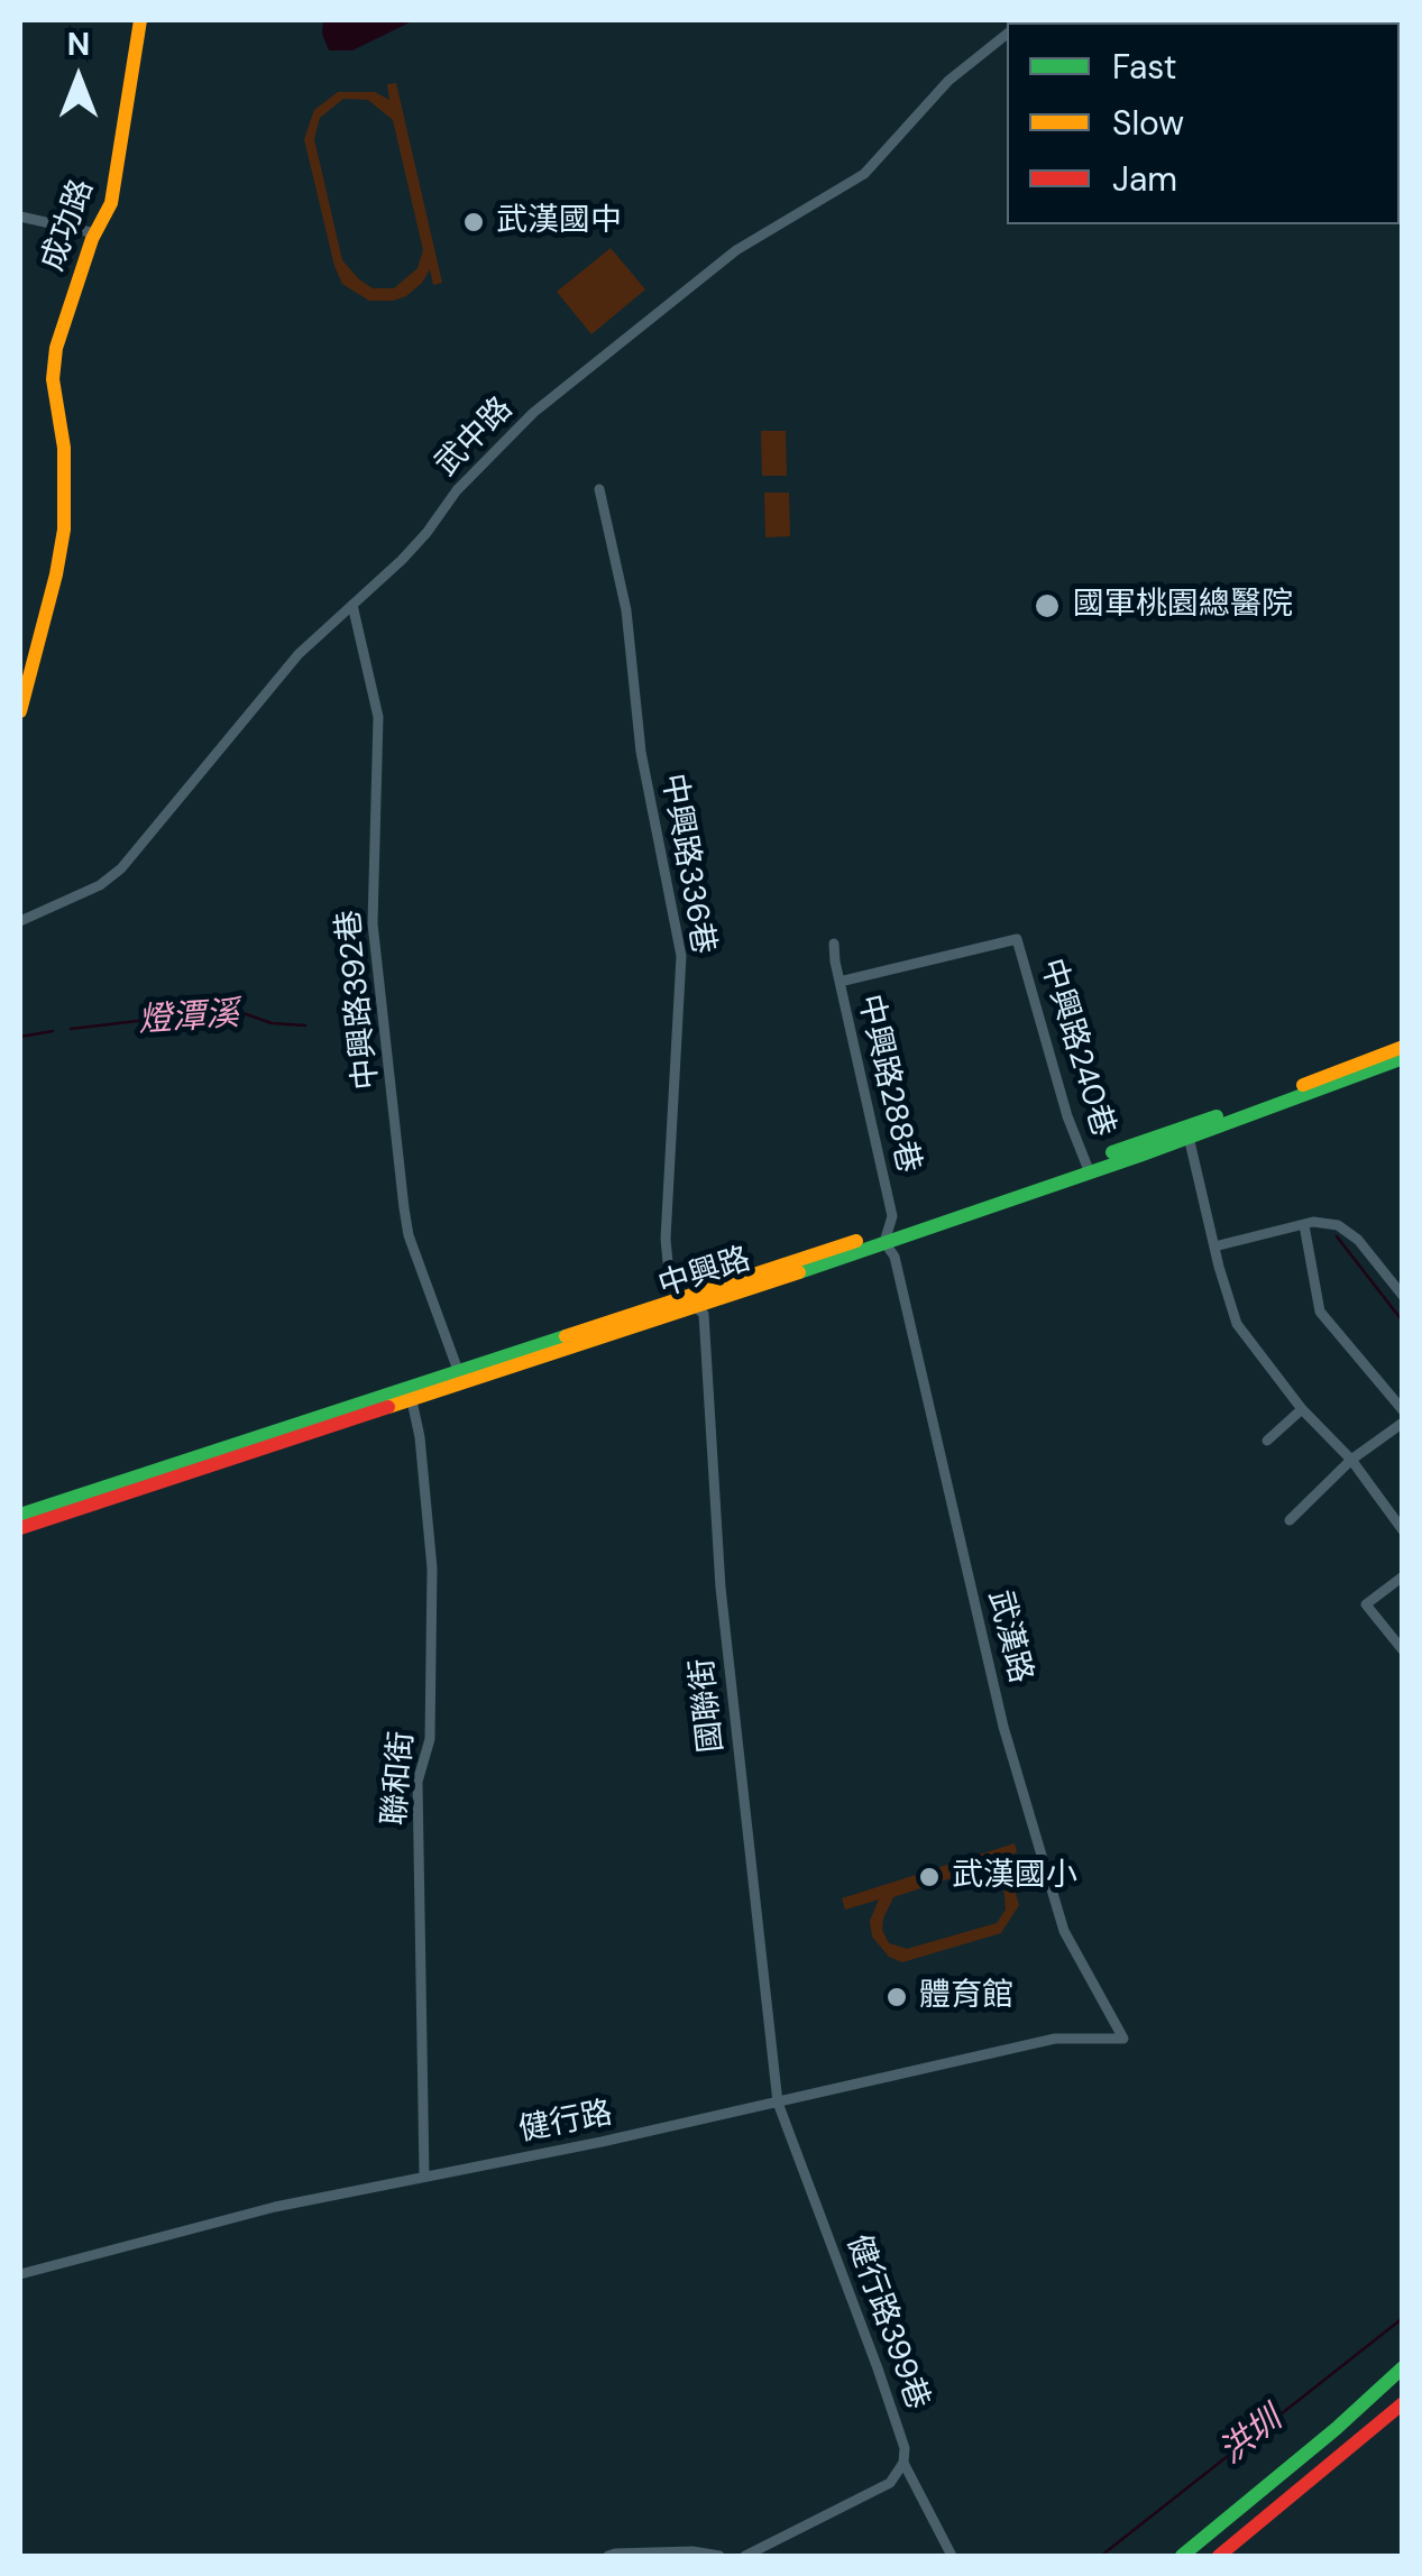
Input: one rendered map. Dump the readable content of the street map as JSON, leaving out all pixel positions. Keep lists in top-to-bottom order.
{
  "streets": {
    "main road": ["成功路", "中興路"],
    "street": [
      "武中路",
      "中興路336巷",
      "中興路392巷",
      "中興路240巷",
      "中興路288巷",
      "武漢路",
      "國聯街",
      "聯和街",
      "健行路",
      "健行路399巷"
    ]
  },
  "crossings": [
    ["武中路", "中興路392巷"],
    ["中興路336巷", "中興路"],
    ["中興路336巷", "國聯街"],
    ["中興路392巷", "中興路"],
    ["中興路240巷", "中興路288巷"],
    ["中興路240巷", "中興路"],
    ["中興路288巷", "中興路"],
    ["中興路288巷", "武漢路"],
    ["中興路", "武漢路"],
    ["中興路", "國聯街"],
    ["中興路", "聯和街"],
    ["武漢路", "健行路"],
    ["國聯街", "健行路"],
    ["國聯街", "健行路399巷"],
    ["聯和街", "健行路"],
    ["健行路", "健行路399巷"]
  ],
  "water": ["燈潭溪", "洪圳"],
  "places": [
    "武漢國中",
    "國軍桃園總醫院",
    "武漢國小",
    "體育館"
  ],
  "legend": ["Fast", "Slow", "Jam"],
  "north": "top"
}
